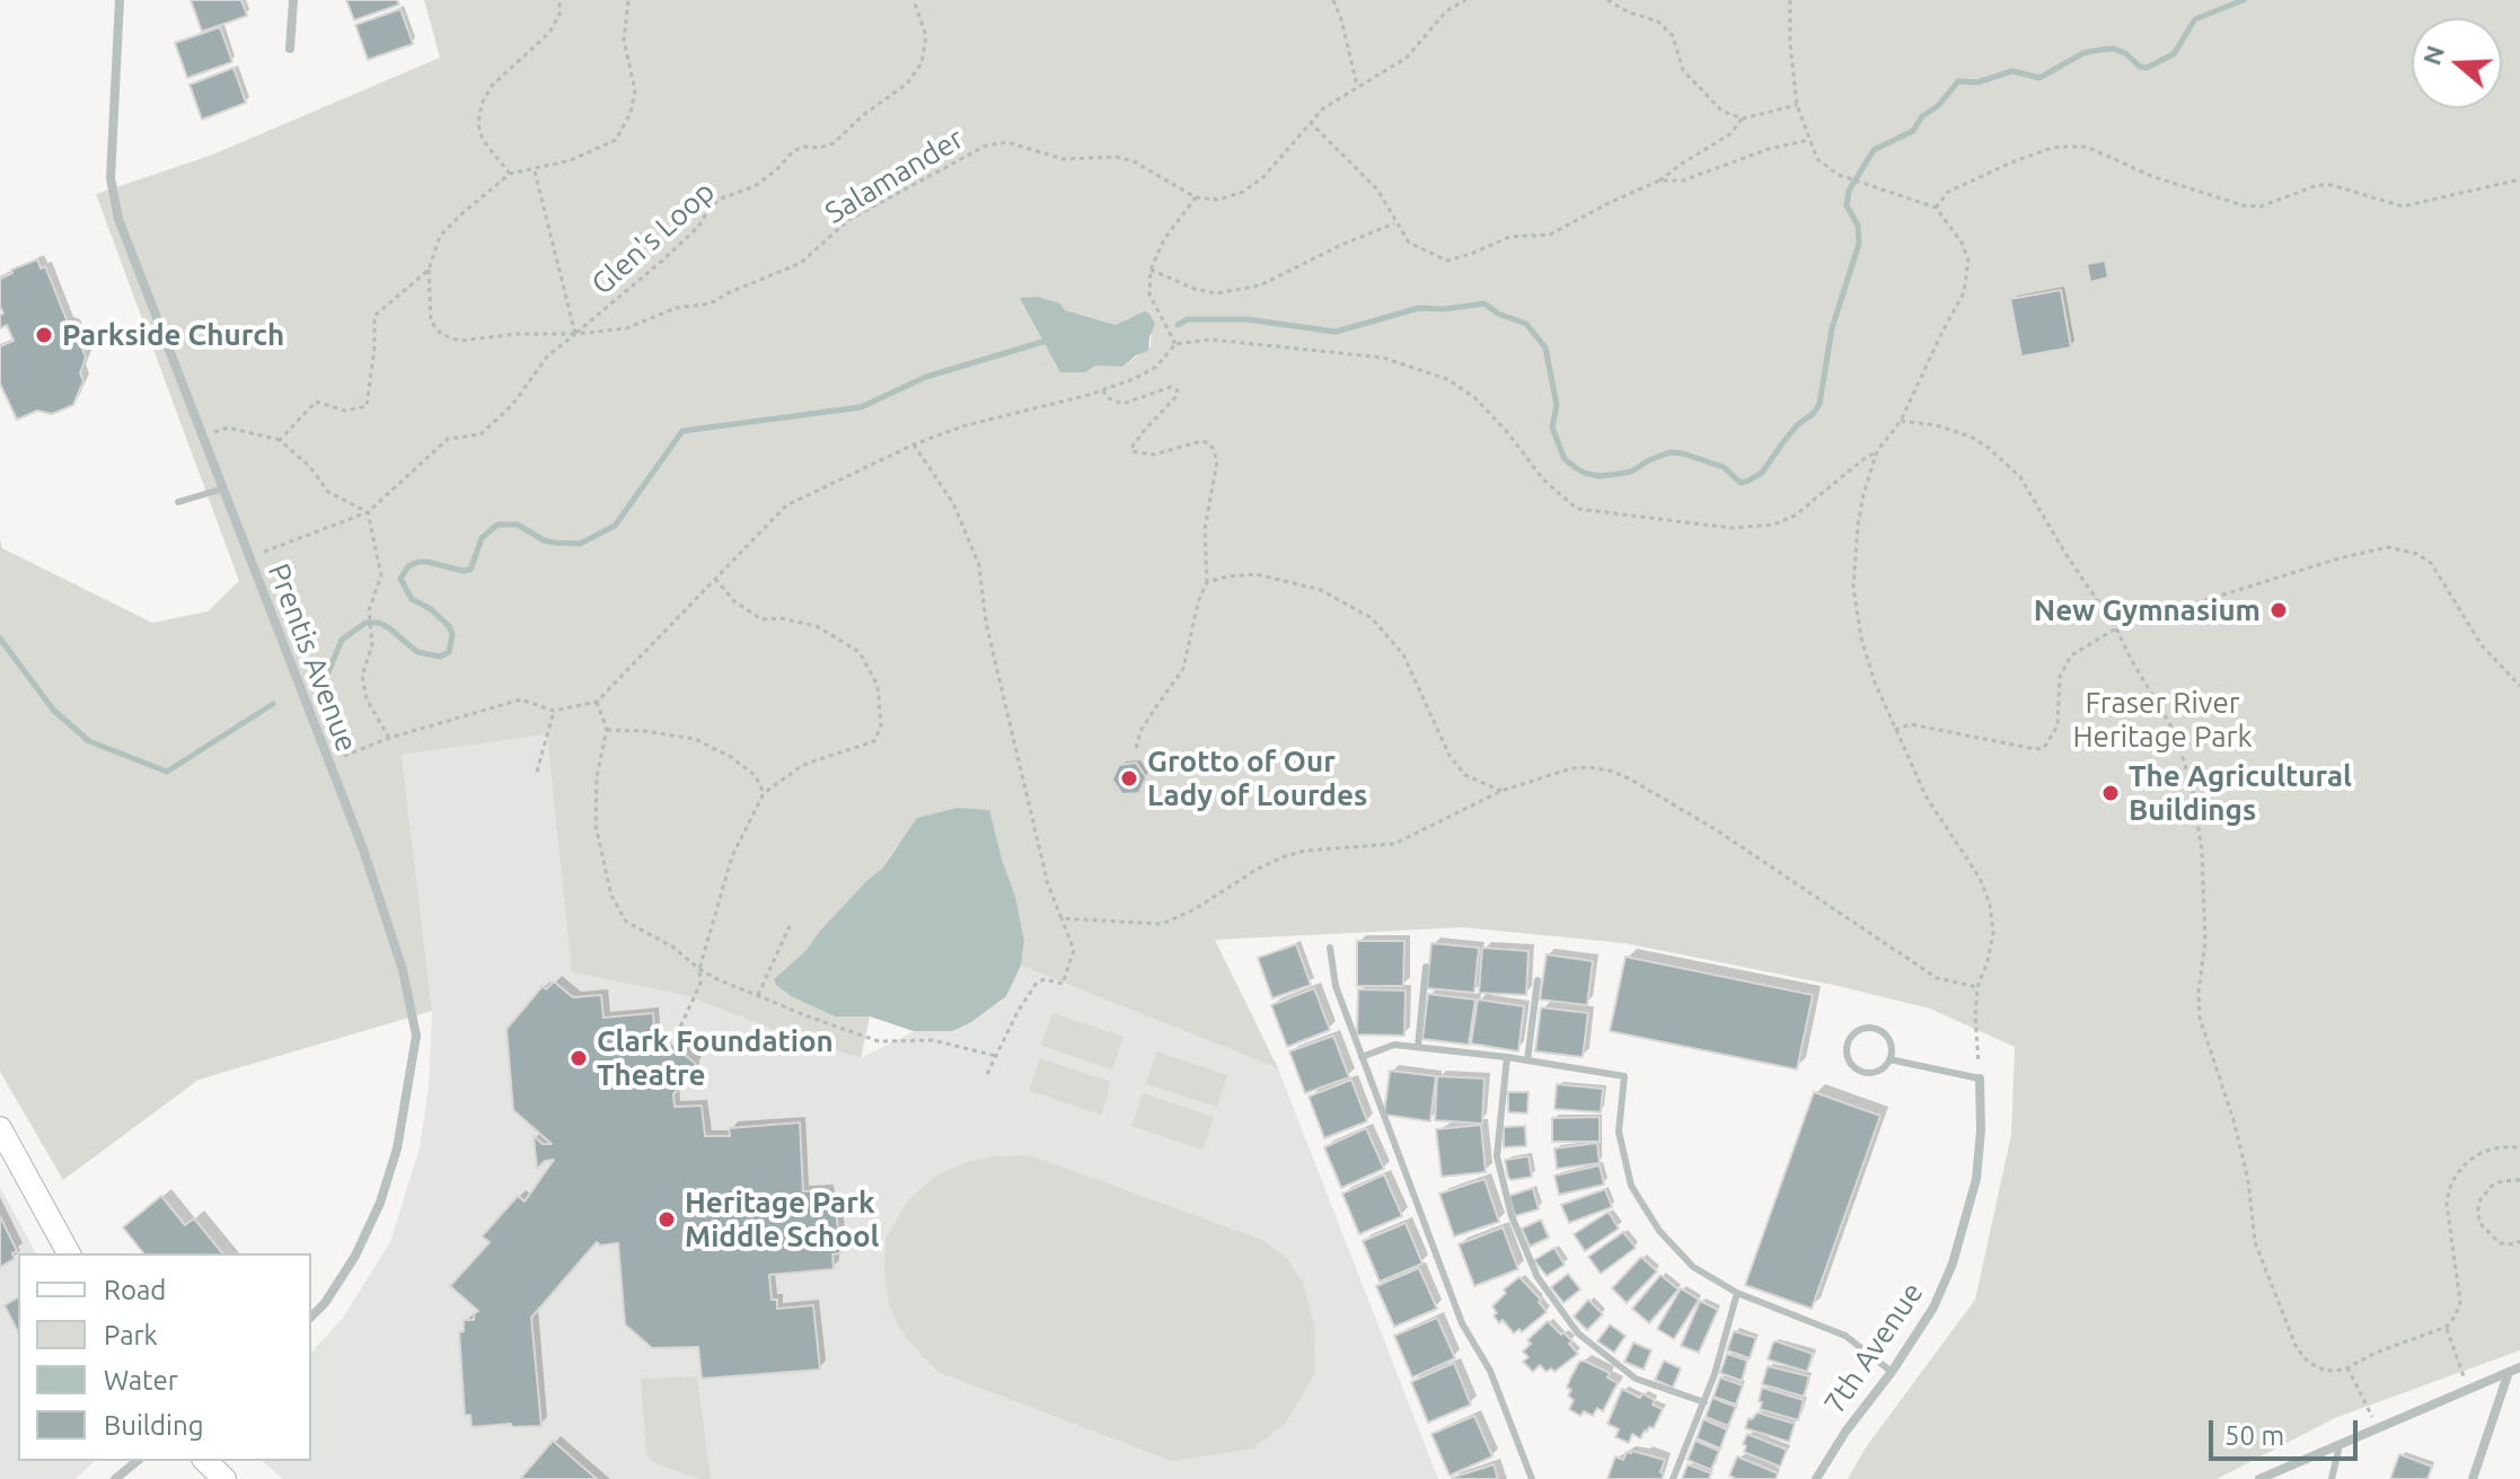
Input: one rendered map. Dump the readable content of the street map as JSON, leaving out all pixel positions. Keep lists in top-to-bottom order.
{
  "streets": {
    "street": ["Prentis Avenue", "7th Avenue"],
    "path": ["Salamander", "Glen's Loop"]
  },
  "crossings": [
    ["Salamander", "Glen's Loop"]
  ],
  "parks": ["Fraser River Heritage Park"],
  "places": [
    "Parkside Church",
    "New Gymnasium",
    "Grotto of Our Lady of Lourdes",
    "The Agricultural Buildings",
    "Clark Foundation Theatre",
    "Heritage Park Middle School"
  ],
  "legend": [
    "Road",
    "Park",
    "Water",
    "Building"
  ],
  "scale_bar": "50 m",
  "north": "left"
}
